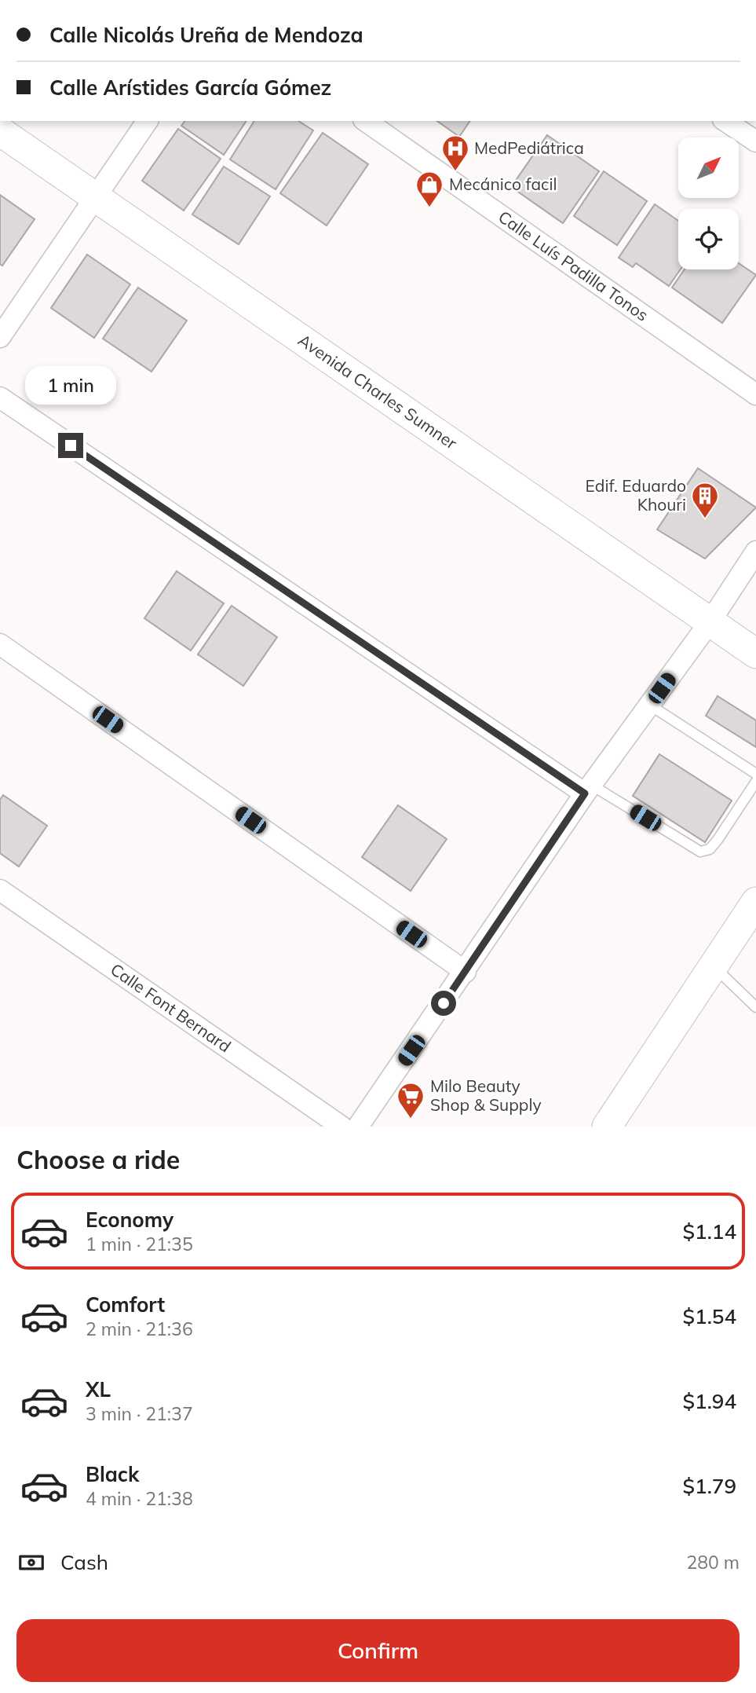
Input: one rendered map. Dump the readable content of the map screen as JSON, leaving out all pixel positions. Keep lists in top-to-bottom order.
{
  "streets": {
    "street": ["Calle Luís Padilla Tonos", "Avenida Charles Sumner", "Calle Font Bernard"]
  },
  "places": {
    "hospital": ["MedPediátrica"],
    "shop": ["Mecánico facil"],
    "building": ["Edif. Eduardo Khouri"],
    "supermarket": ["Milo Beauty Shop & Supply"]
  },
  "north": "top right",
  "page": {
    "banner": ["Calle Nicolás Ureña de Mendoza", "Calle Arístides García Gómez"],
    "bubble": "1 min",
    "heading": "Choose a ride",
    "list": [
      {
        "name": "Economy",
        "note": "1 min · 21:35",
        "value": "$1.14"
      },
      {
        "name": "Comfort",
        "note": "2 min · 21:36",
        "value": "$1.54"
      },
      {
        "name": "XL",
        "note": "3 min · 21:37",
        "value": "$1.94"
      },
      {
        "name": "Black",
        "note": "4 min · 21:38",
        "value": "$1.79"
      }
    ],
    "pay": ["Cash", "280 m"],
    "buttons": "Confirm"
  }
}
